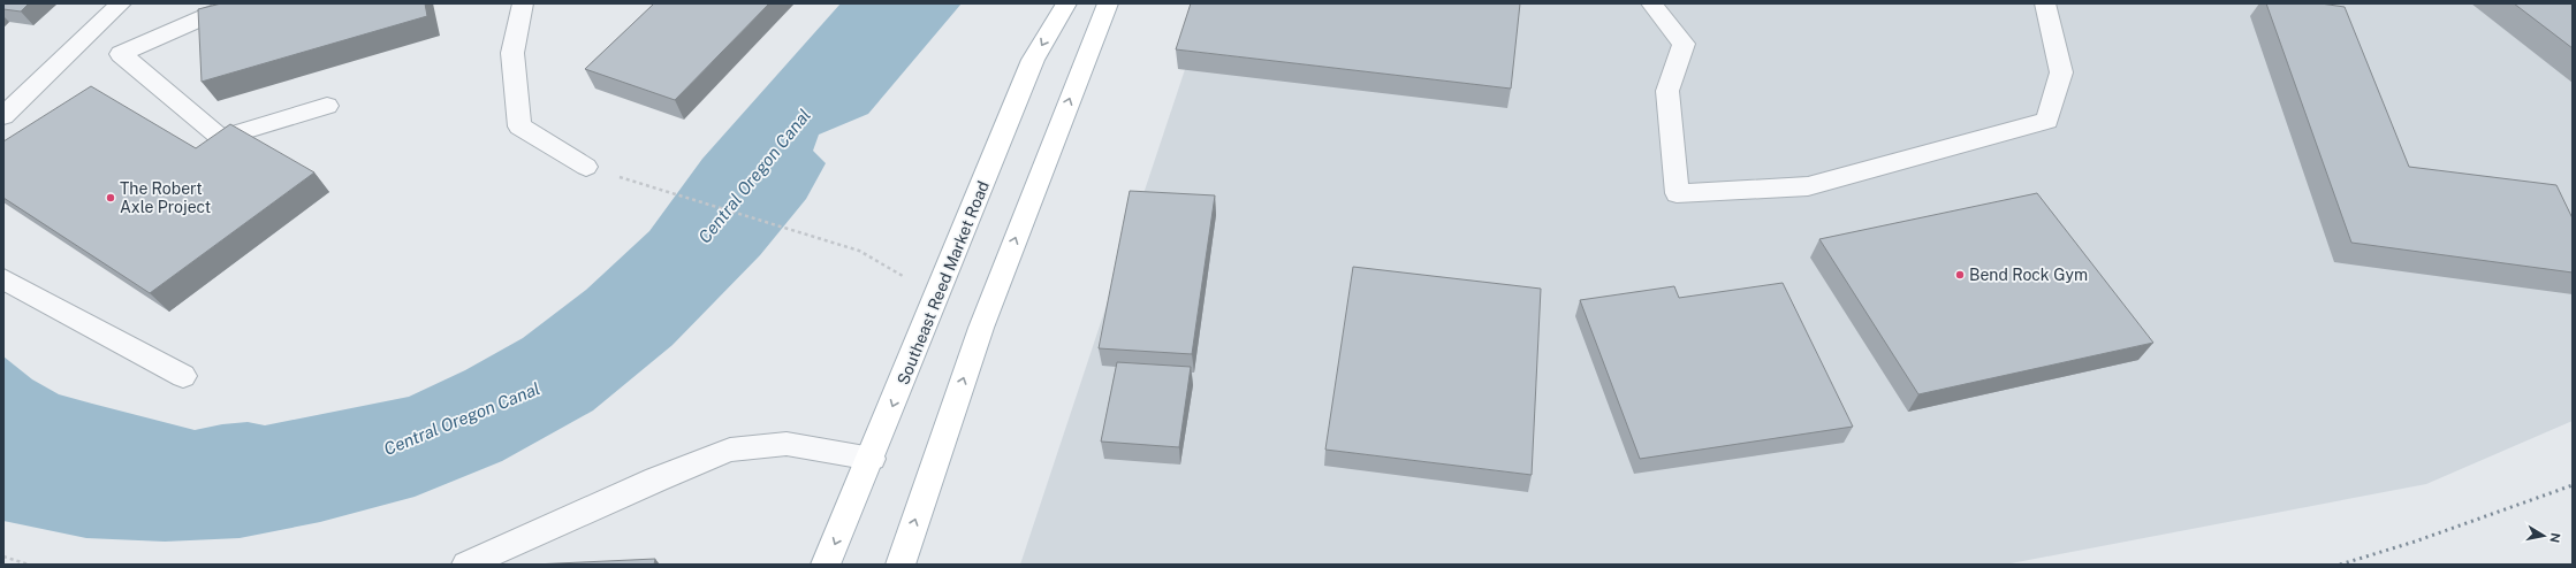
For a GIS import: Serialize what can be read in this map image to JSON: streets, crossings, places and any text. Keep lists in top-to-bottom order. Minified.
{"streets":{"main road":["Southeast Reed Market Road"]},"water":["Central Oregon Canal"],"places":["The Robert Axle Project","Bend Rock Gym"],"north":"right"}
